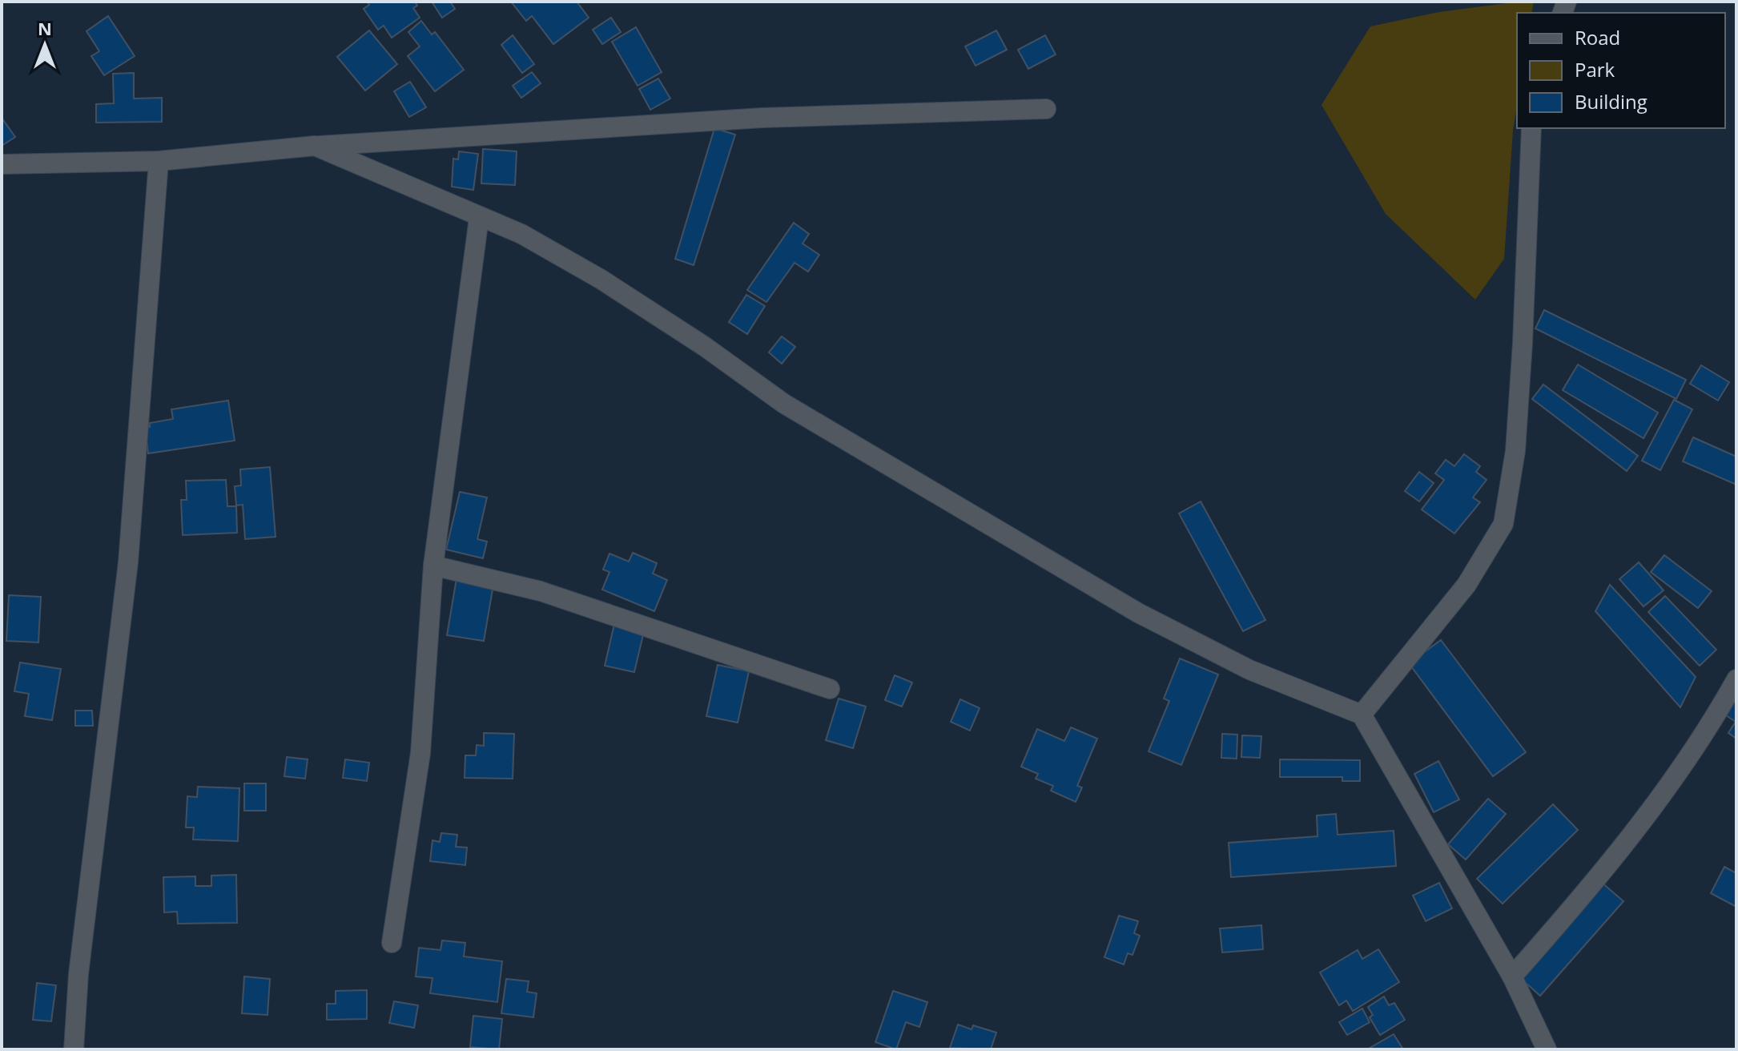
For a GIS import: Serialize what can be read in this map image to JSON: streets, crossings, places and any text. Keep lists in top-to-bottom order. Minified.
{"legend":["Road","Park","Building"],"north":"top"}
